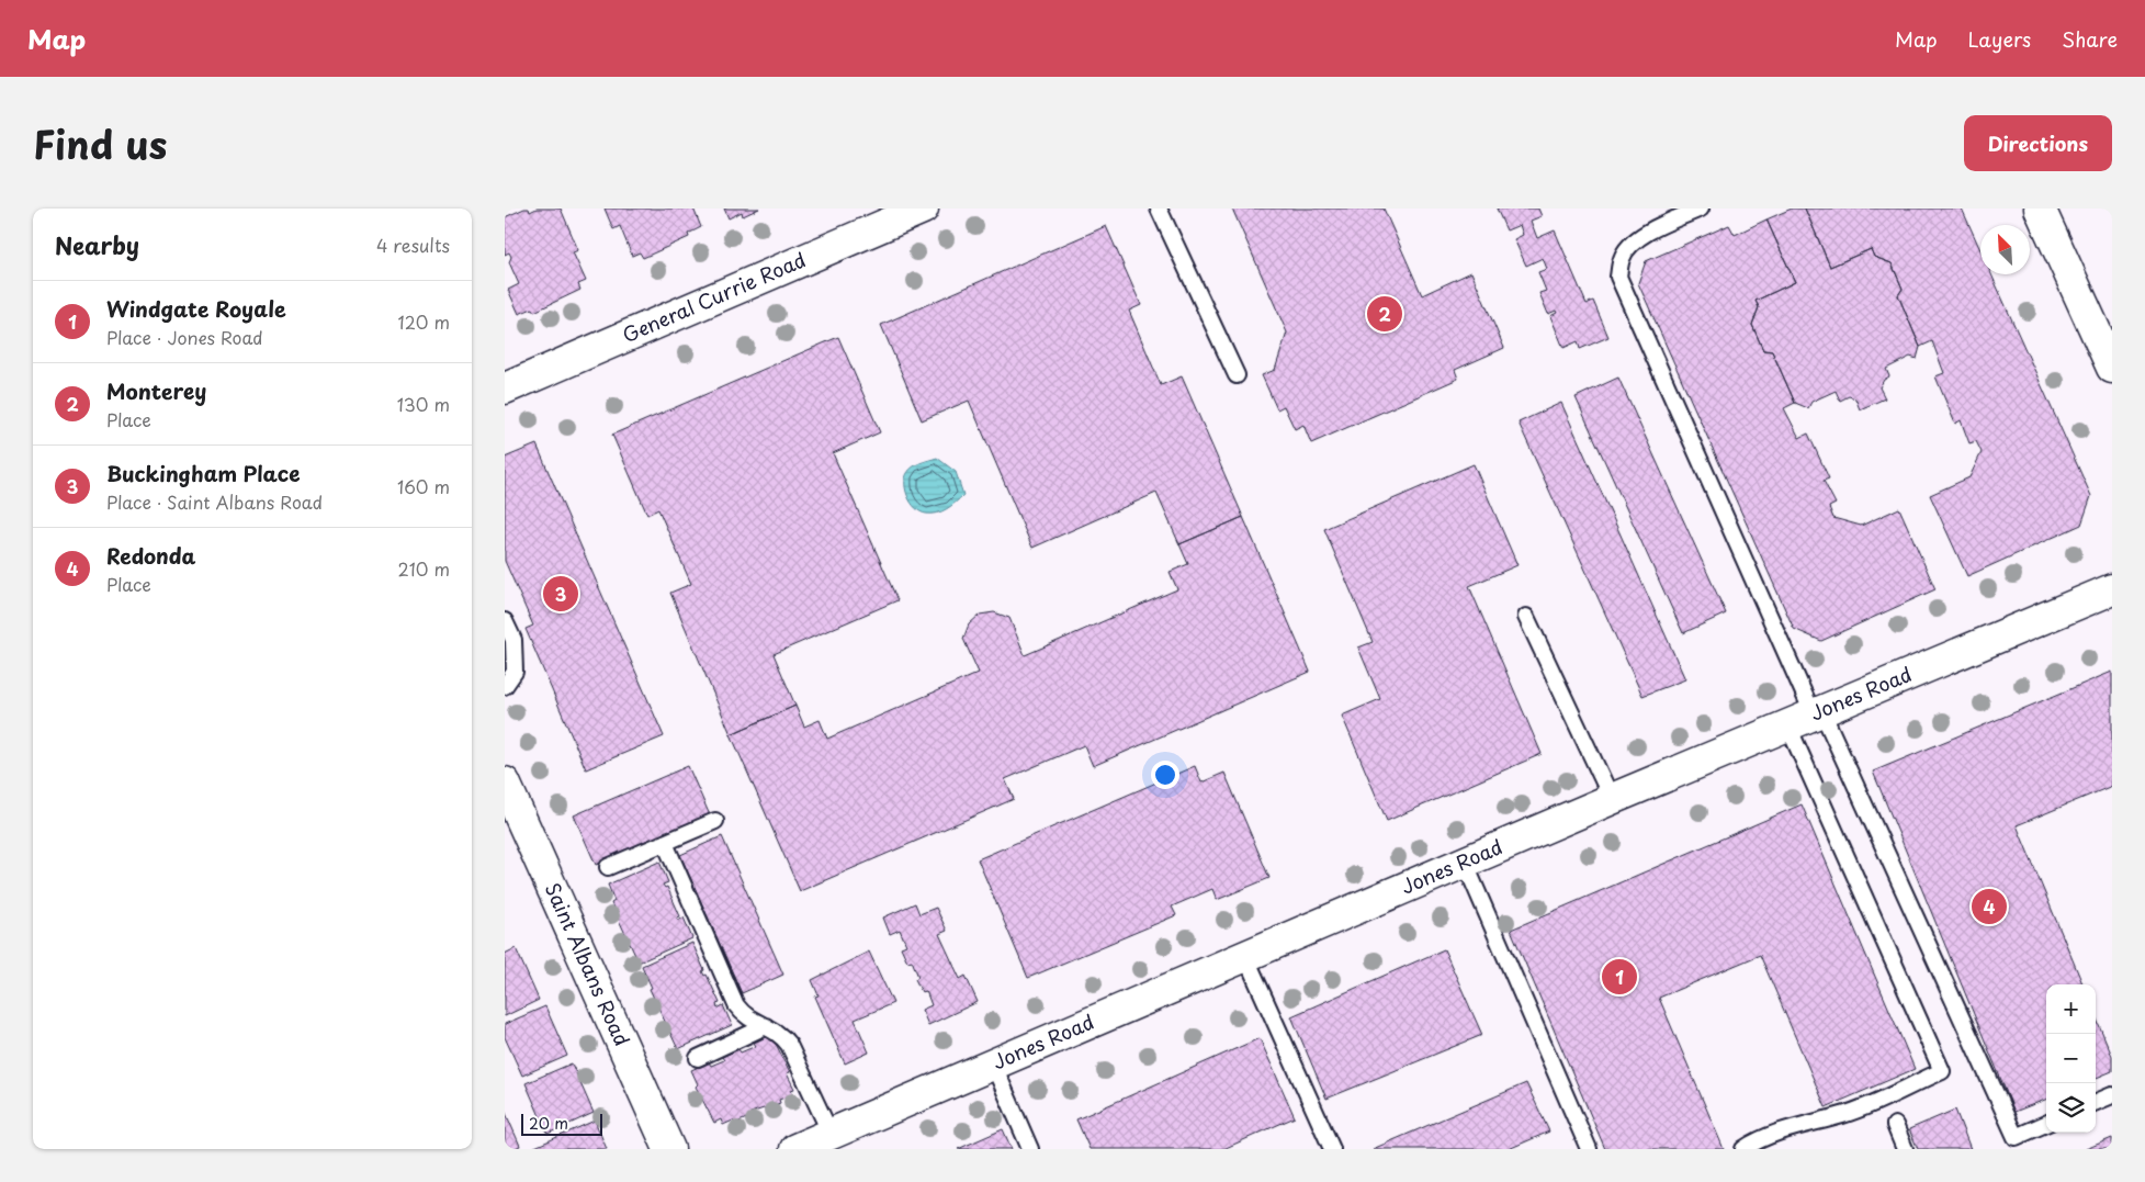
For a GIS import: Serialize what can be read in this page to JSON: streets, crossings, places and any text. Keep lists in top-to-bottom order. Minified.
{"streets":{"street":["General Currie Road","Jones Road","Saint Albans Road"]},"scale_bar":"20 m","north":"top left","page":{"header":"Map","nav":["Map","Layers","Share"],"title":"Find us","buttons":"Directions","heading":["Nearby","4 results"],"list":[{"mark":"1","name":"Windgate Royale","note":"Place · Jones Road","value":"120 m"},{"mark":"2","name":"Monterey","note":"Place","value":"130 m"},{"mark":"3","name":"Buckingham Place","note":"Place · Saint Albans Road","value":"160 m"},{"mark":"4","name":"Redonda","note":"Place","value":"210 m"}],"pins":["2","3","4","1"],"map_buttons":["+","−"],"scale":"20 m"}}
